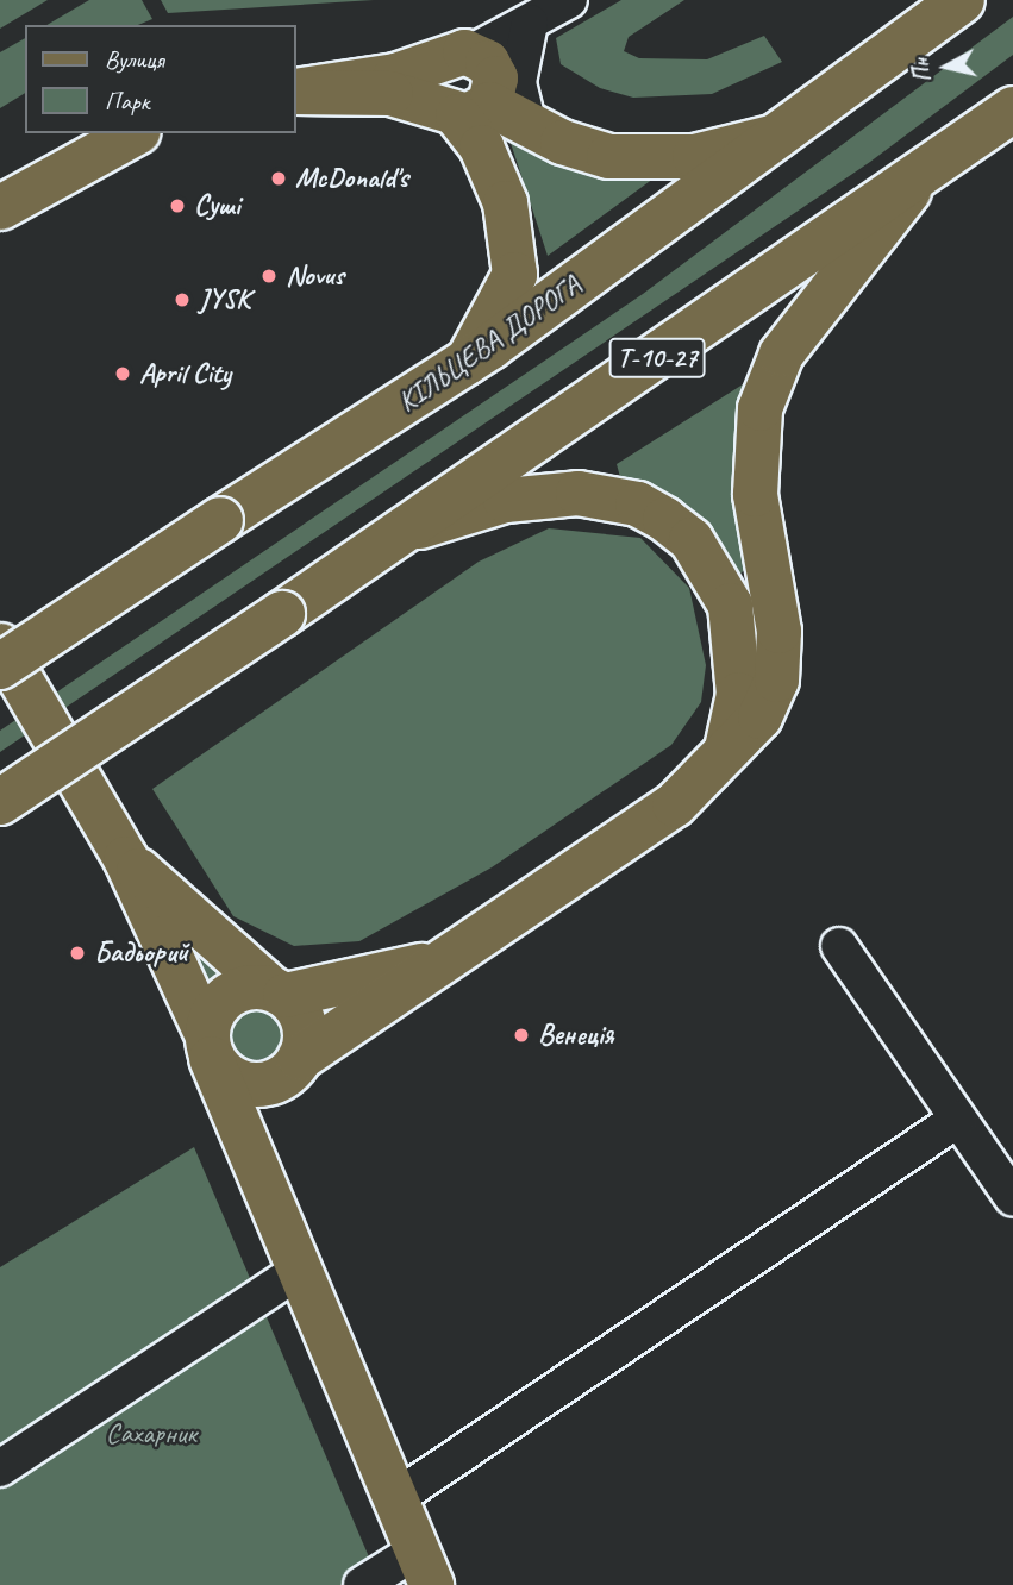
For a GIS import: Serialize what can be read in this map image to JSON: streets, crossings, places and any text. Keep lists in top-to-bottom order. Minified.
{"streets":{"highway":["КІЛЬЦЕВА ДОРОГА","Т-10-27"]},"parks":["Сахарник"],"places":["McDonald's","Суші","Novus","JYSK","April City","Бадьорий","Венеція"],"legend":["Вулиця","Парк"],"north":"left"}
